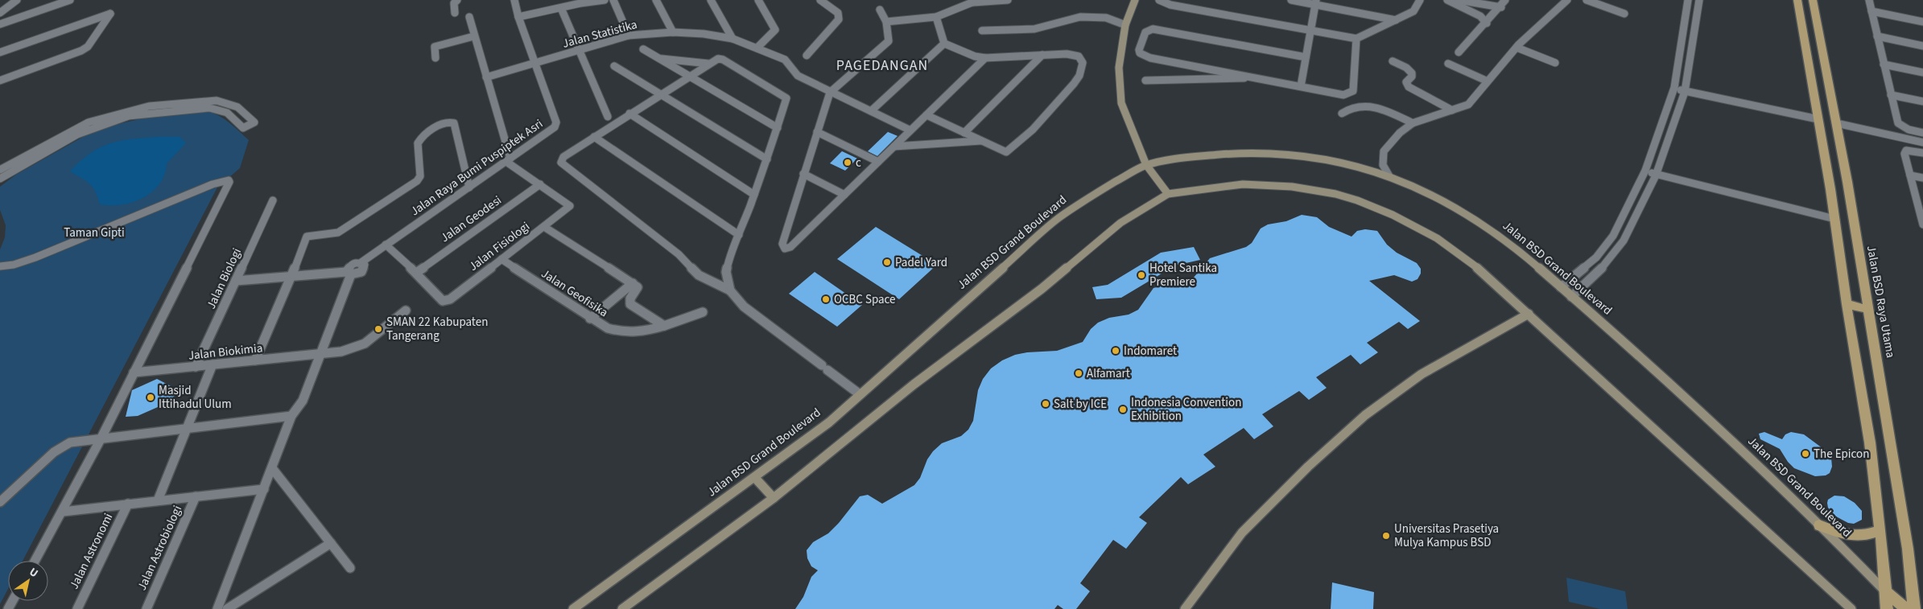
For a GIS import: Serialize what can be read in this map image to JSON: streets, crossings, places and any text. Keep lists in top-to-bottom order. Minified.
{"streets":{"main road":["Jalan BSD Grand Boulevard","Jalan BSD Raya Utama"],"street":["Jalan Statistika","Jalan Raya Bumi Puspiptek Asri","Jalan Geodesi","Jalan Fisiologi","Jalan Biologi","Jalan Geofisika","Jalan Biokimia","Jalan Astrobiologi","Jalan Astronomi"]},"crossings":[["Jalan Statistika","Jalan Raya Bumi Puspiptek Asri"],["Jalan Raya Bumi Puspiptek Asri","Jalan Fisiologi"],["Jalan Geodesi","Jalan Fisiologi"],["Jalan Fisiologi","Jalan Geofisika"],["Jalan Biologi","Jalan Biokimia"]],"districts":["PAGEDANGAN"],"parks":["Taman Gipti"],"places":["c","Padel Yard","Hotel Santika Premiere","OCBC Space","SMAN 22 Kabupaten Tangerang","Indomaret","Alfamart","Masjid Ittihadul Ulum","Salt by ICE","Indonesia Convention Exhibition","The Epicon","Universitas Prasetiya Mulya Kampus BSD"],"north":"top right"}
